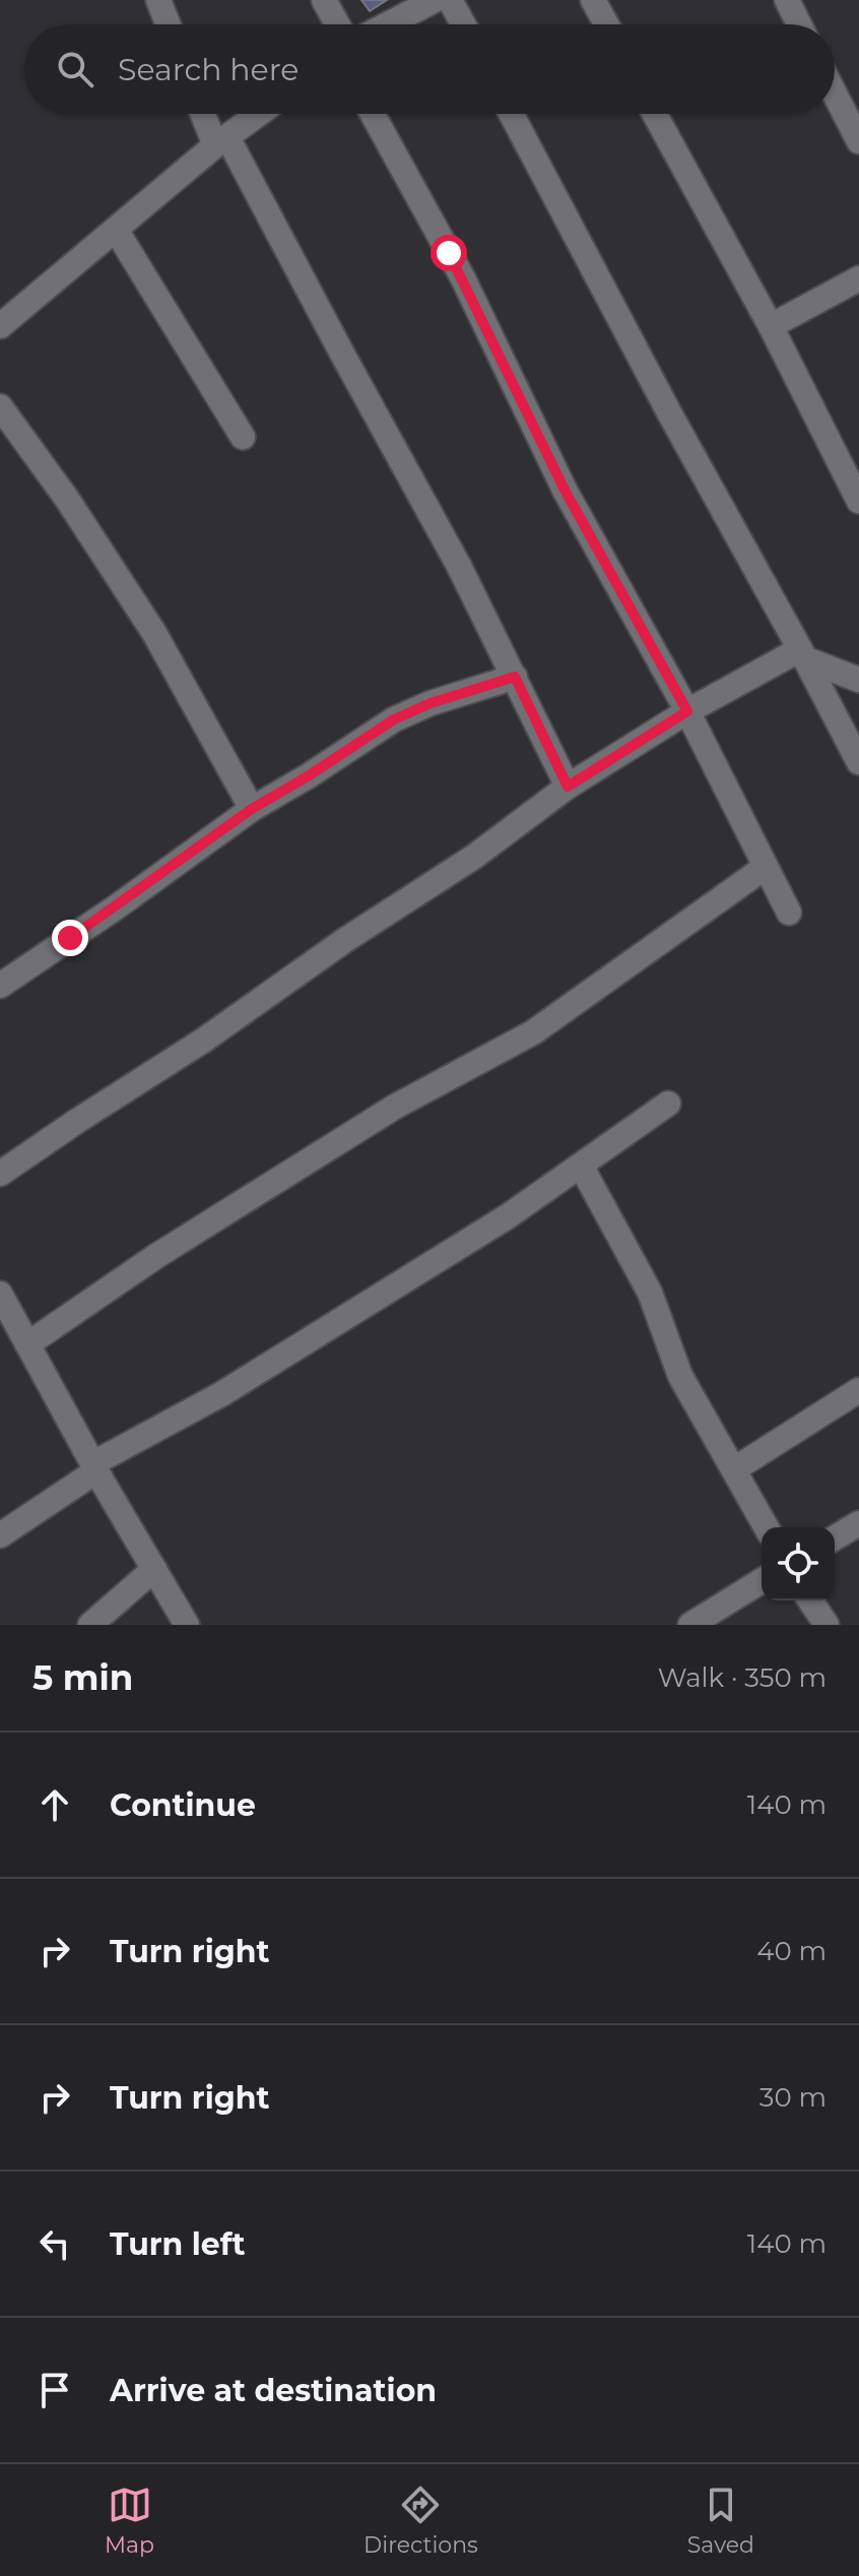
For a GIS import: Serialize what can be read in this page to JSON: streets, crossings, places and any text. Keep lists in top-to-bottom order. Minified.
{"page":{"search":"Search here","heading":["5 min","Walk · 350 m"],"list":[["Continue","140 m"],["Turn right","40 m"],["Turn right","30 m"],["Turn left","140 m"],"Arrive at destination"],"nav":["Map","Directions","Saved"]}}
